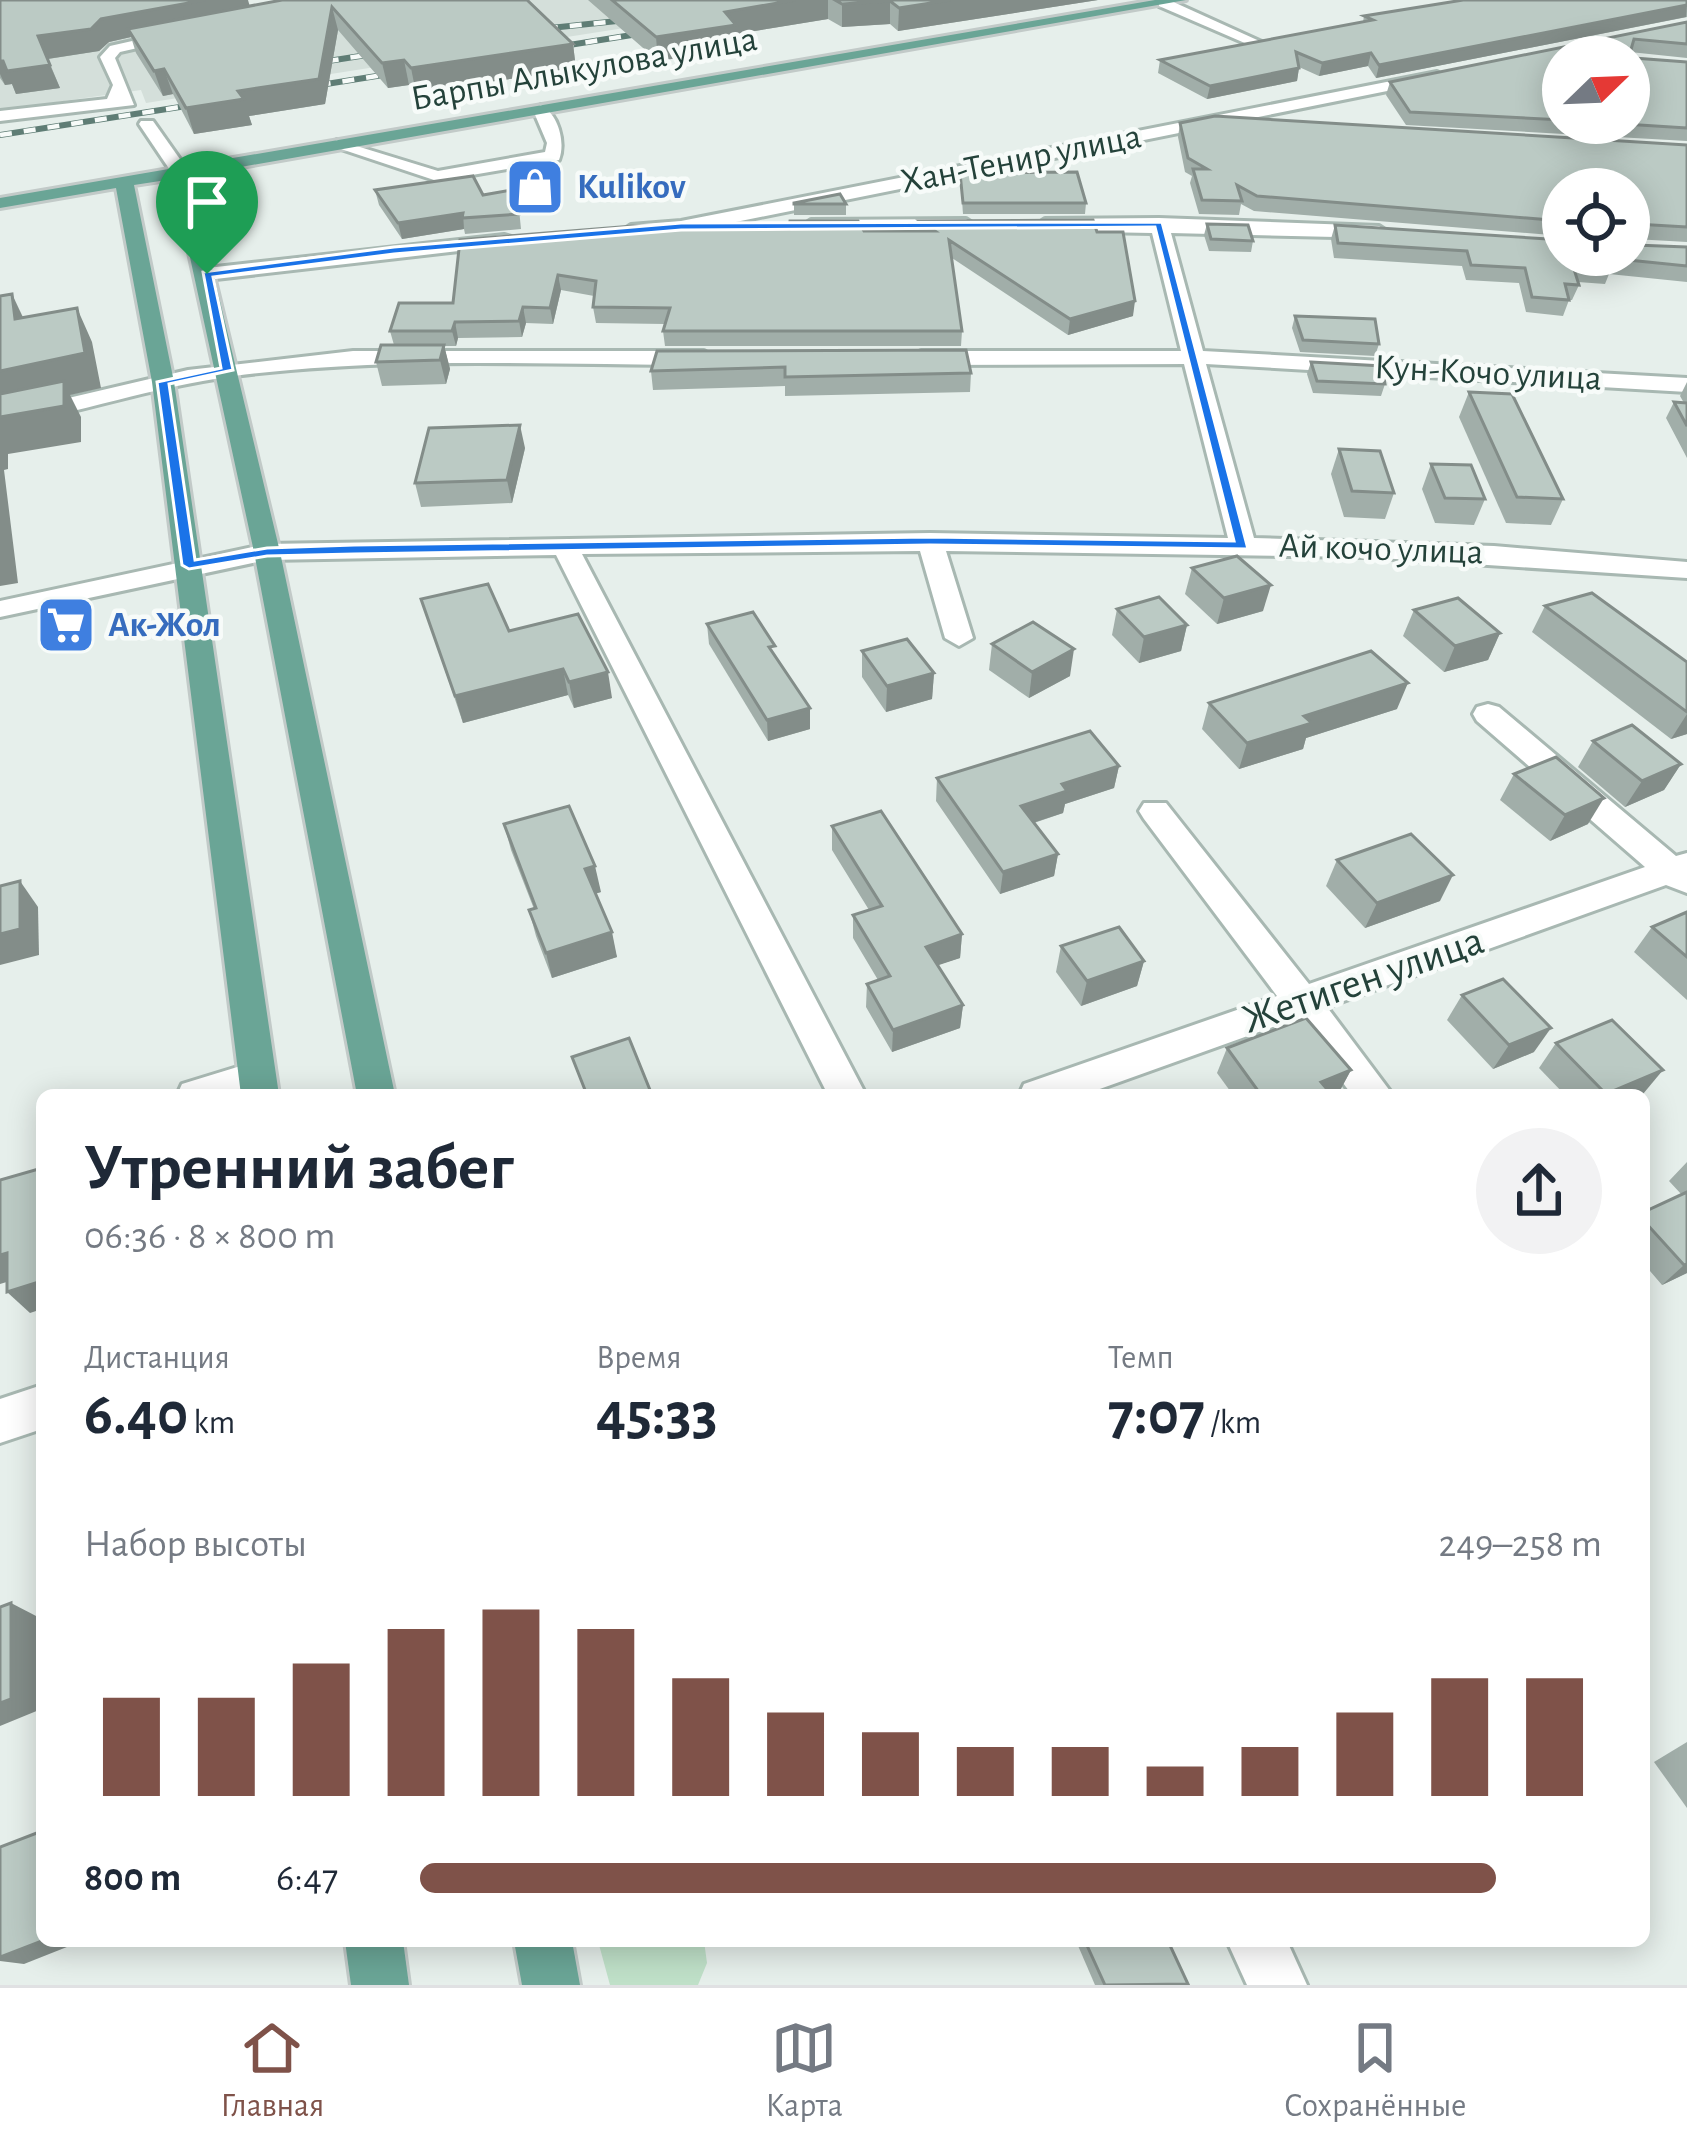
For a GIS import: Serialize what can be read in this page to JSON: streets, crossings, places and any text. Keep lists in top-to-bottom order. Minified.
{"streets":{"main road":["Барпы Алыкулова улица"],"street":["Хан-Тенир улица","Кун-Кочо улица","Ай кочо улица","Жетиген улица"]},"places":{"shop":["Kulikov"],"supermarket":["Ак-Жол"]},"north":"top right","page":{"heading":["Утренний забег","06:36 · 8 × 800 m"],"stats":[["Дистанция","6.40 km"],["Время","45:33"],["Темп","7:07 /km"]],"chart":["Набор высоты","249–258 m"],"list":[{"name":"800 m","note":"6:47"}],"tabs":["Главная","Карта","Сохранённые"]}}
